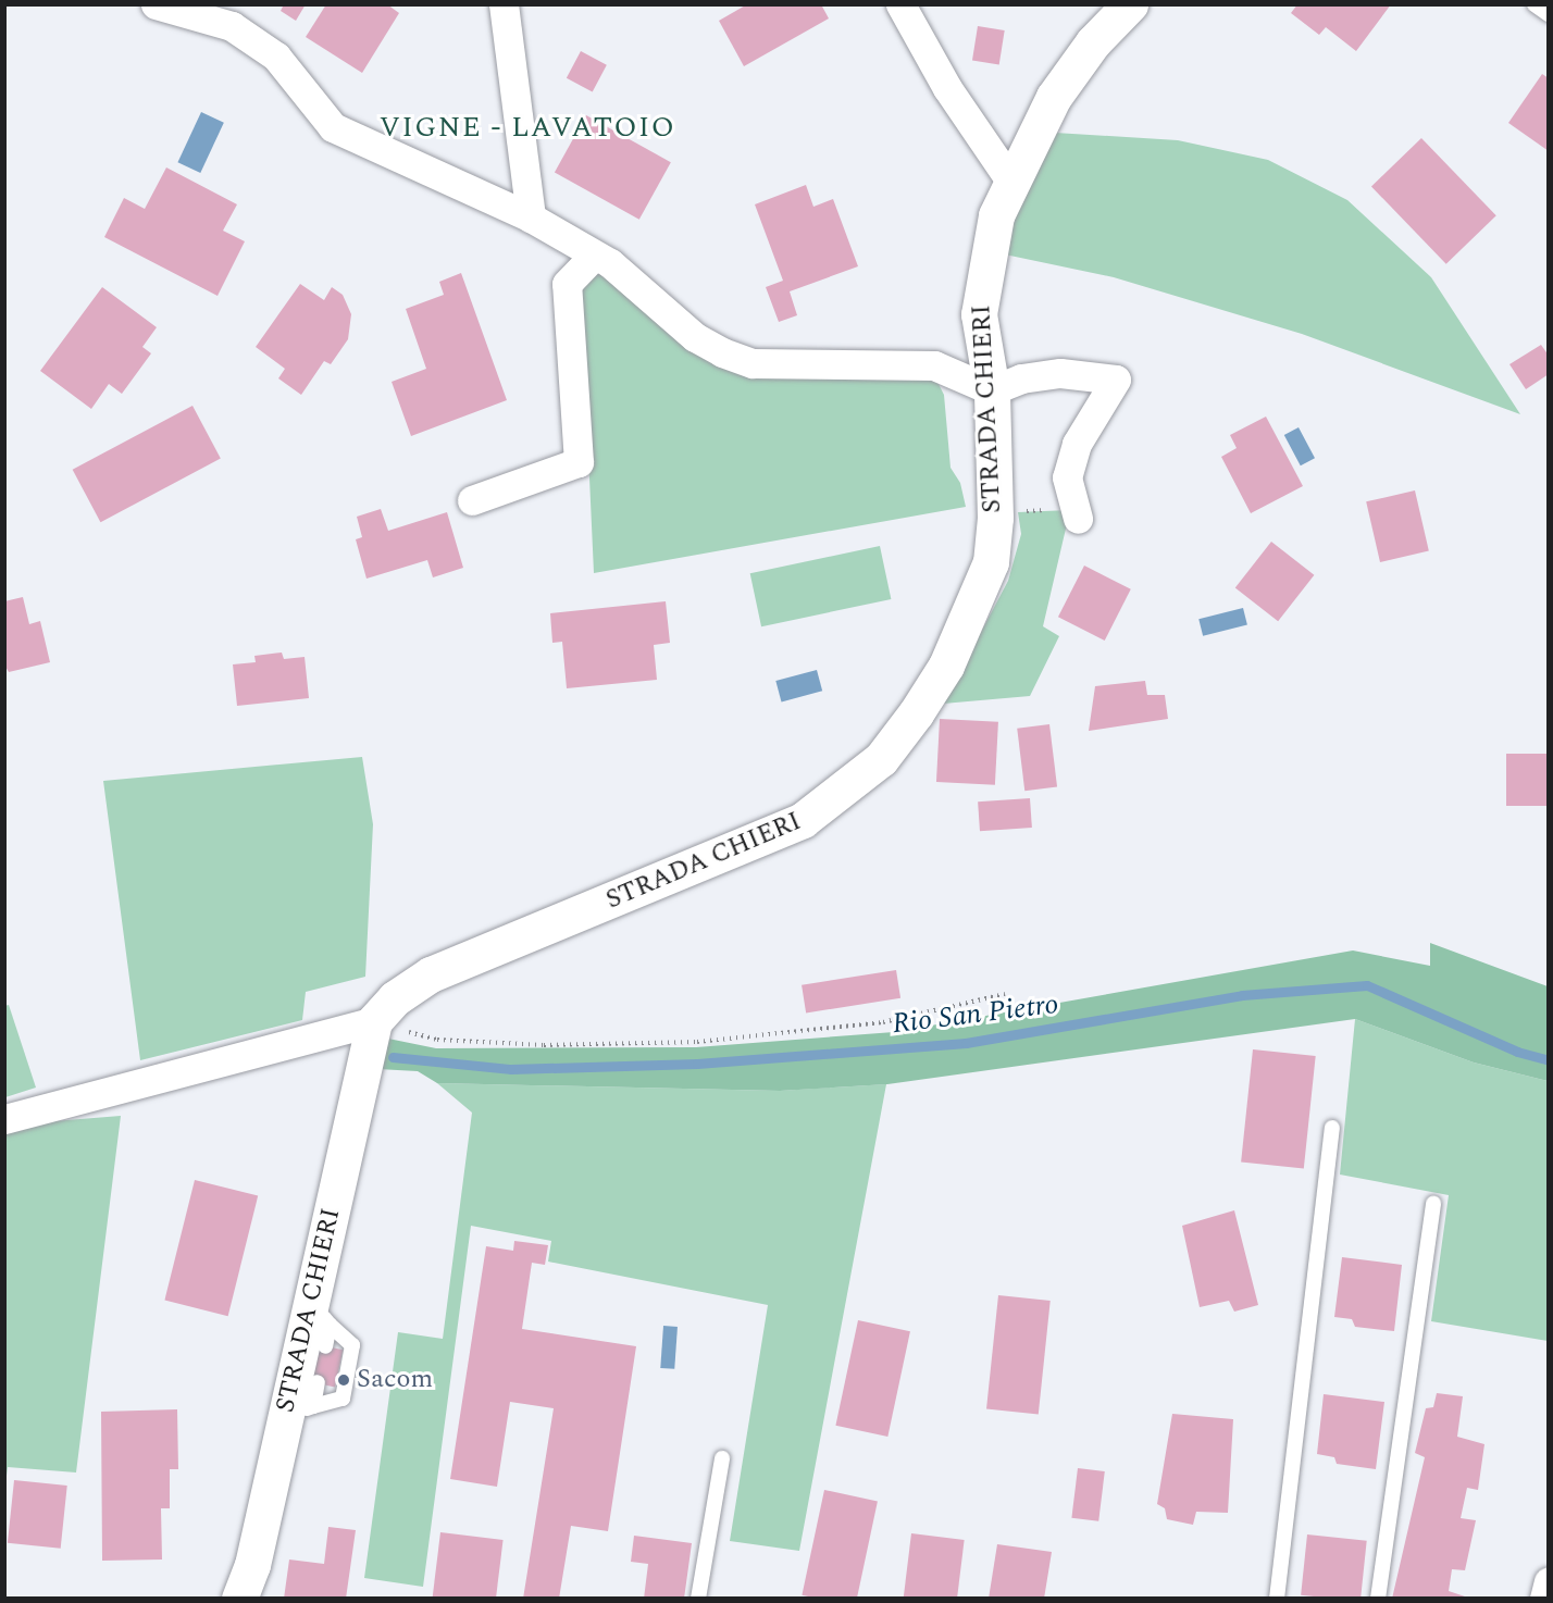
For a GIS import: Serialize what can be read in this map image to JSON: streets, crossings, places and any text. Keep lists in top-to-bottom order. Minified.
{"streets":{"main road":["STRADA CHIERI"]},"districts":["VIGNE - LAVATOIO"],"water":["Rio San Pietro"],"places":["Sacom"]}
